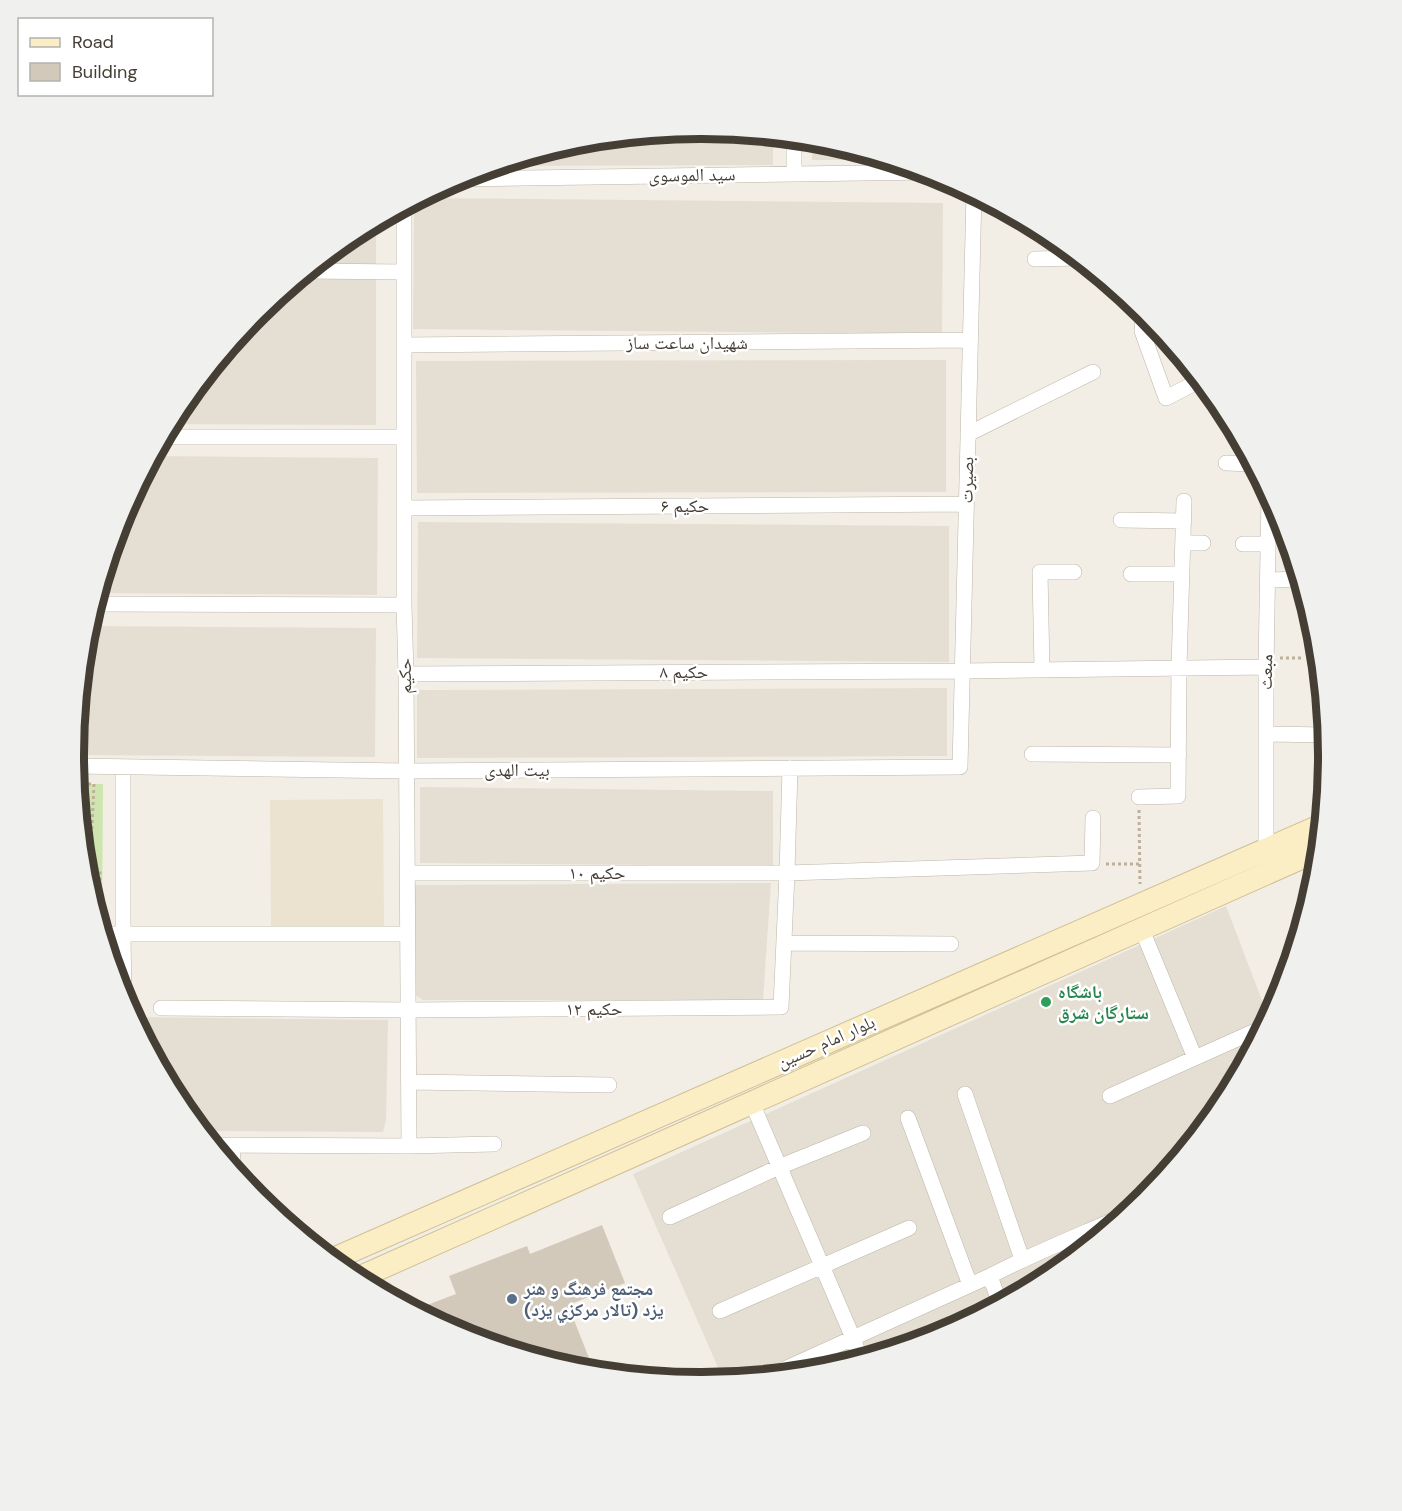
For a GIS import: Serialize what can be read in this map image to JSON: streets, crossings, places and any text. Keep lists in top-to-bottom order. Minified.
{"streets":{"main road":["بلوار امام حسین"],"street":["سید الموسوی","شهیدان ساعت ساز","بصیرت","حکیم ۶","حکیم ۸","مبعث","حکیم","بیت الهدی","حکیم ۱۰","حکیم ۱۲"]},"crossings":[["شهیدان ساعت ساز","بصیرت"],["شهیدان ساعت ساز","حکیم"],["بصیرت","حکیم ۶"],["بصیرت","حکیم ۸"],["بصیرت","بیت الهدی"],["حکیم ۶","حکیم"],["حکیم ۸","مبعث"],["حکیم ۸","حکیم"],["مبعث","بلوار امام حسین"],["حکیم","بیت الهدی"],["حکیم","حکیم ۱۰"],["حکیم","حکیم ۱۲"]],"places":["باشگاه ستارگان شرق","مجتمع فرهنگ و هنر یزد (تالار مركزي یزد)"],"legend":["Road","Building"]}
